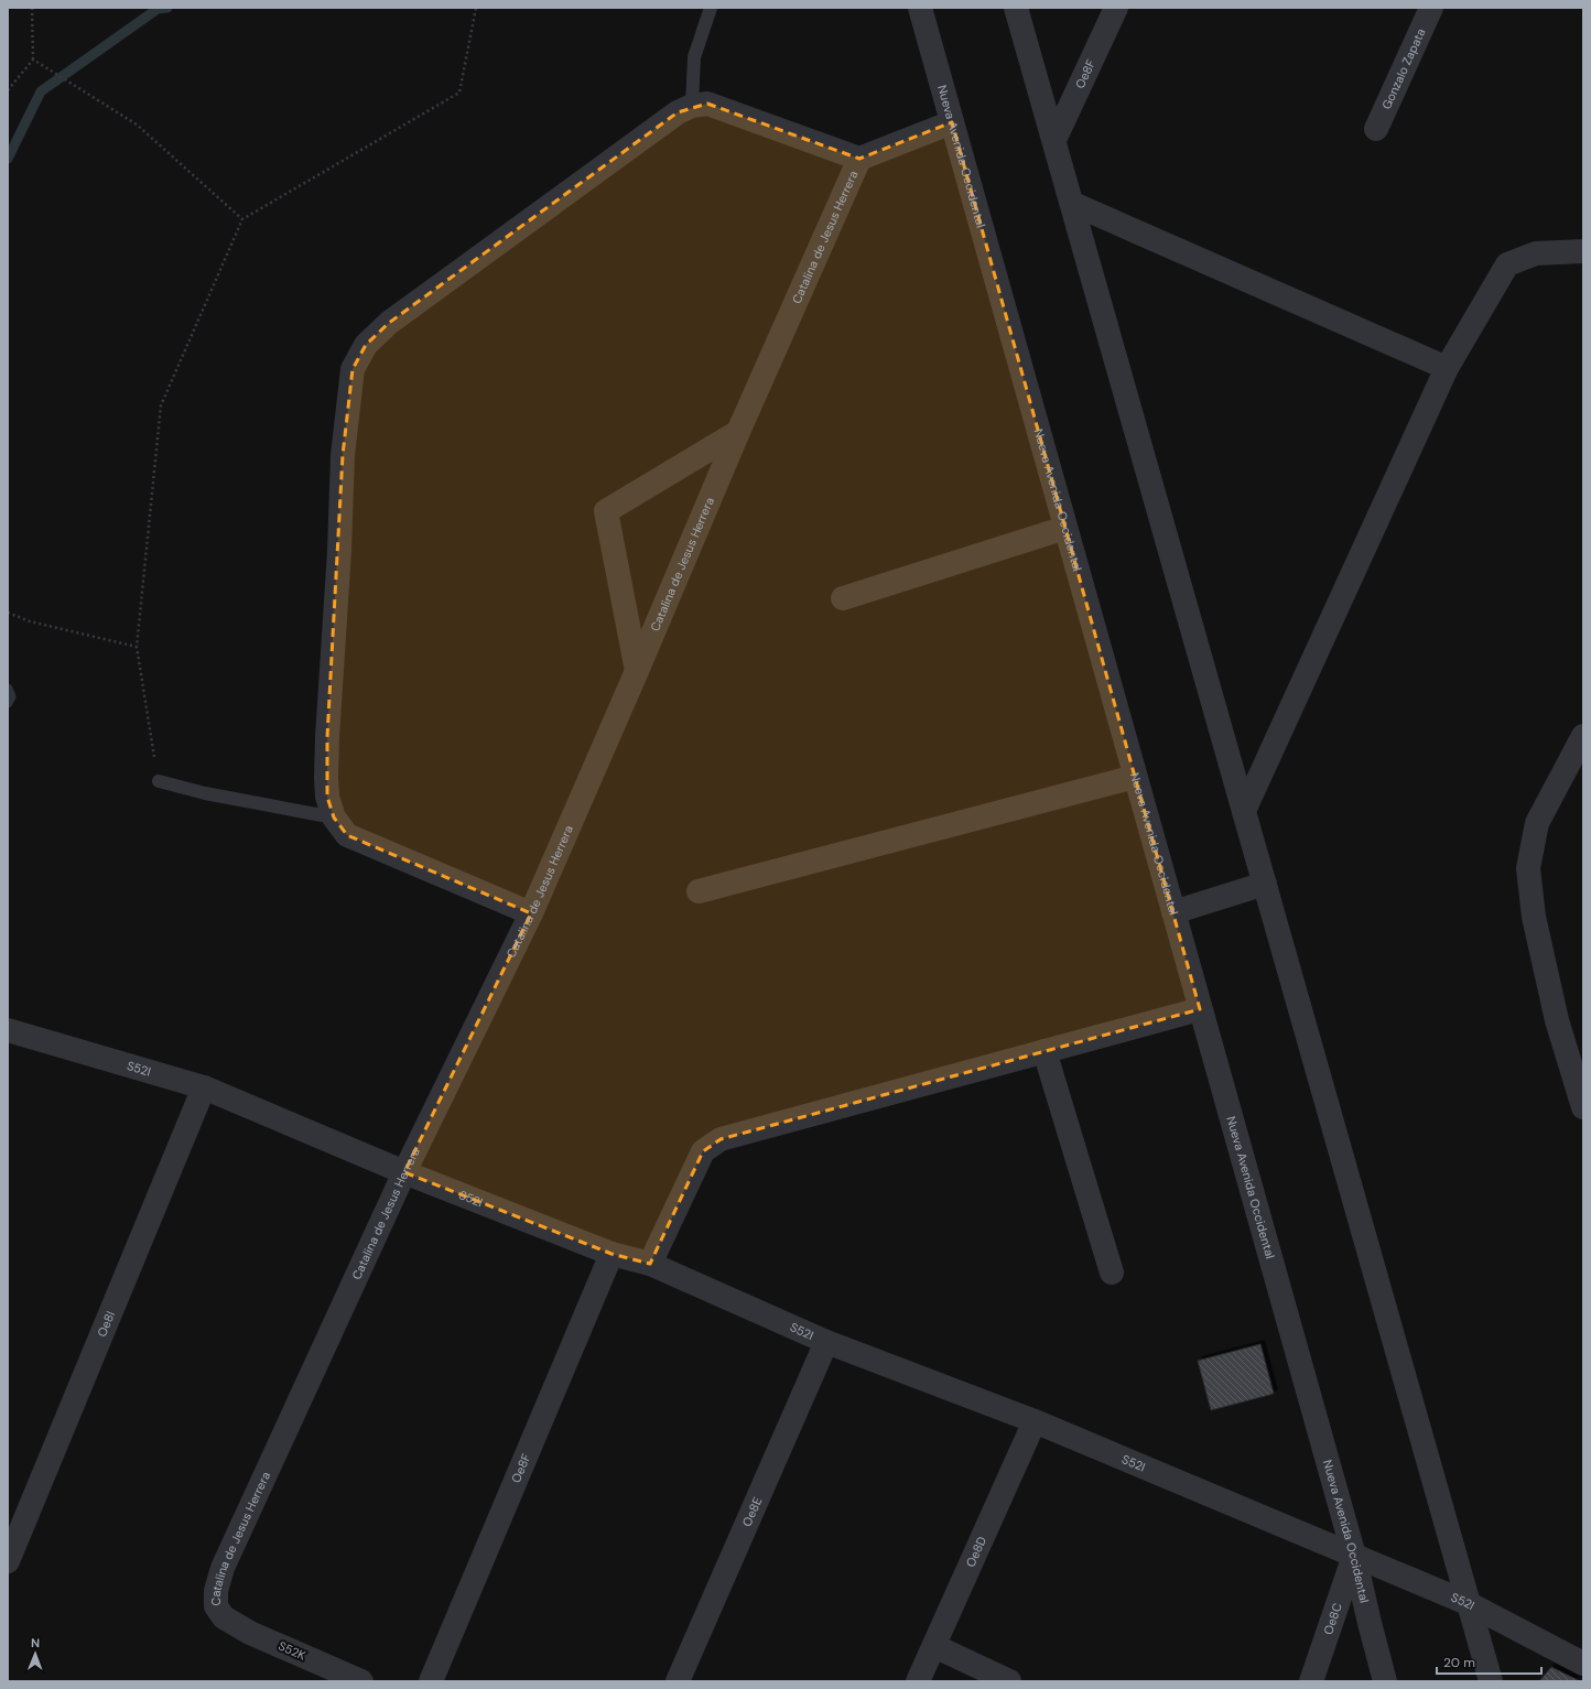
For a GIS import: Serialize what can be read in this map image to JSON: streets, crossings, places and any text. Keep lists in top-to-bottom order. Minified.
{"streets":{"street":["Gonzalo Zapata","Oe8F","Nueva Avenida Occidental","Catalina de Jesus Herrera","S52I","Oe8I","Oe8E","Oe8D","Oe8C","S52K"]},"crossings":[["Oe8F","S52I"],["Nueva Avenida Occidental","S52I"],["Nueva Avenida Occidental","Oe8C"],["Catalina de Jesus Herrera","S52I"],["Catalina de Jesus Herrera","S52K"],["S52I","Oe8I"],["S52I","Oe8E"],["S52I","Oe8D"],["S52I","Oe8C"]],"scale_bar":"20 m","north":"top"}
